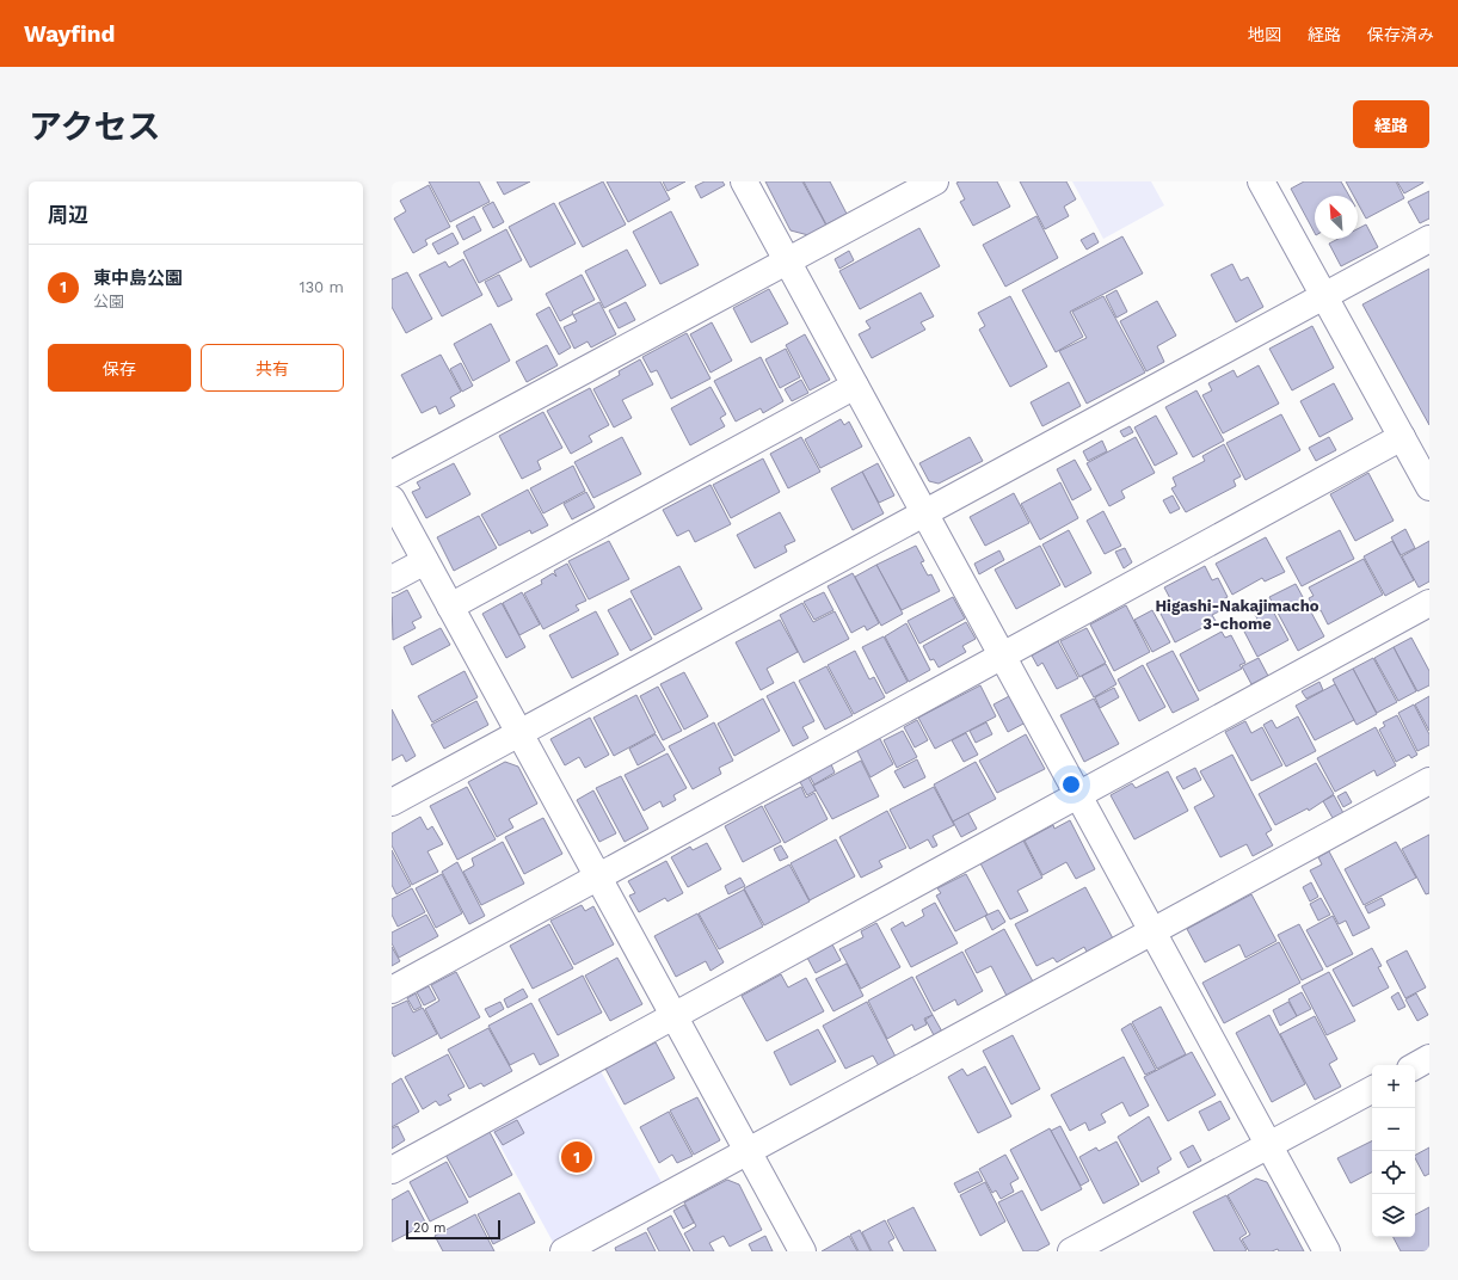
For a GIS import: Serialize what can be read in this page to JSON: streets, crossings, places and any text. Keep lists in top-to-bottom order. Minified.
{"districts":["Higashi-Nakajimacho 3-chome"],"scale_bar":"20 m","north":"top left","page":{"header":"Wayfind","nav":["地図","経路","保存済み"],"title":"アクセス","buttons":["経路",["保存","共有"]],"heading":"周辺","list":[{"mark":"1","name":"東中島公園","note":"公園","value":"130 m"}],"map_buttons":["+","−"],"pins":"1","scale":"20 m"}}
